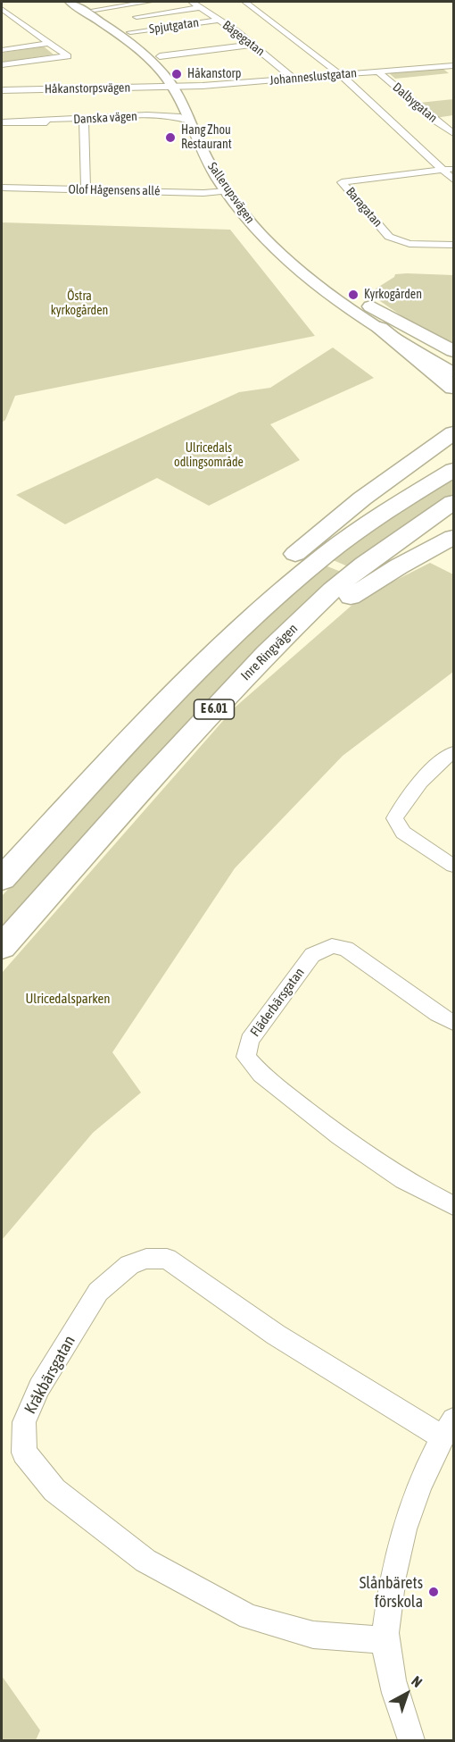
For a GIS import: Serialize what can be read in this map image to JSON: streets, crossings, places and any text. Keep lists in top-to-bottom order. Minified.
{"streets":{"highway":["Inre Ringvägen","E 6.01"],"main road":["Sallerupsvägen"],"street":["Spjutgatan","Bågegatan","Johanneslustgatan","Håkanstorpsvägen","Dalbygatan","Danska vägen","Olof Hågensens allé","Baragatan","Fläderbärsgatan","Kråkbärsgatan"]},"crossings":[["Spjutgatan","Bågegatan"],["Bågegatan","Johanneslustgatan"],["Johanneslustgatan","Håkanstorpsvägen"],["Johanneslustgatan","Dalbygatan"],["Johanneslustgatan","Sallerupsvägen"],["Håkanstorpsvägen","Sallerupsvägen"],["Danska vägen","Sallerupsvägen"],["Olof Hågensens allé","Sallerupsvägen"]],"parks":["Östra kyrkogården","Ulricedals odlingsområde","Ulricedalsparken"],"places":["Håkanstorp","Hang Zhou Restaurant","Kyrkogården","Slånbärets förskola"],"north":"top right"}
